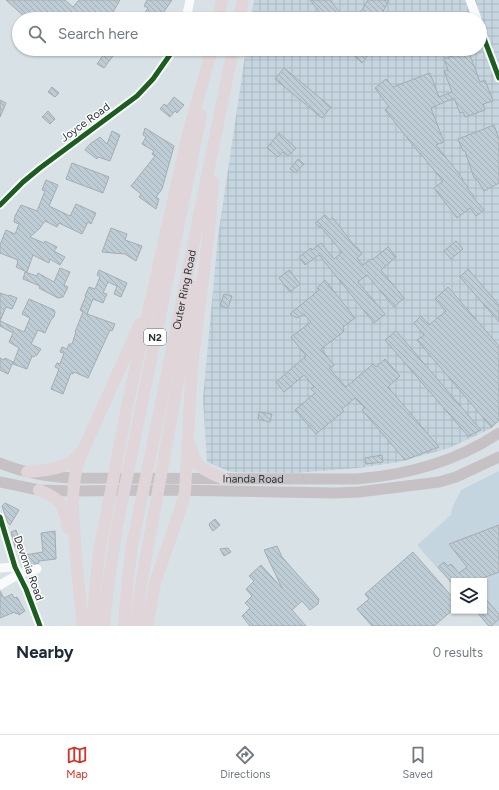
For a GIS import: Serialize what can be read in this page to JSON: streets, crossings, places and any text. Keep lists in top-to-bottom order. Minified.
{"streets":{"highway":["Outer Ring Road","N2"],"main road":["Inanda Road"],"street":["Joyce Road","Devonia Road"]},"page":{"search":"Search here","heading":["Nearby","0 results"],"nav":["Map","Directions","Saved"]}}
